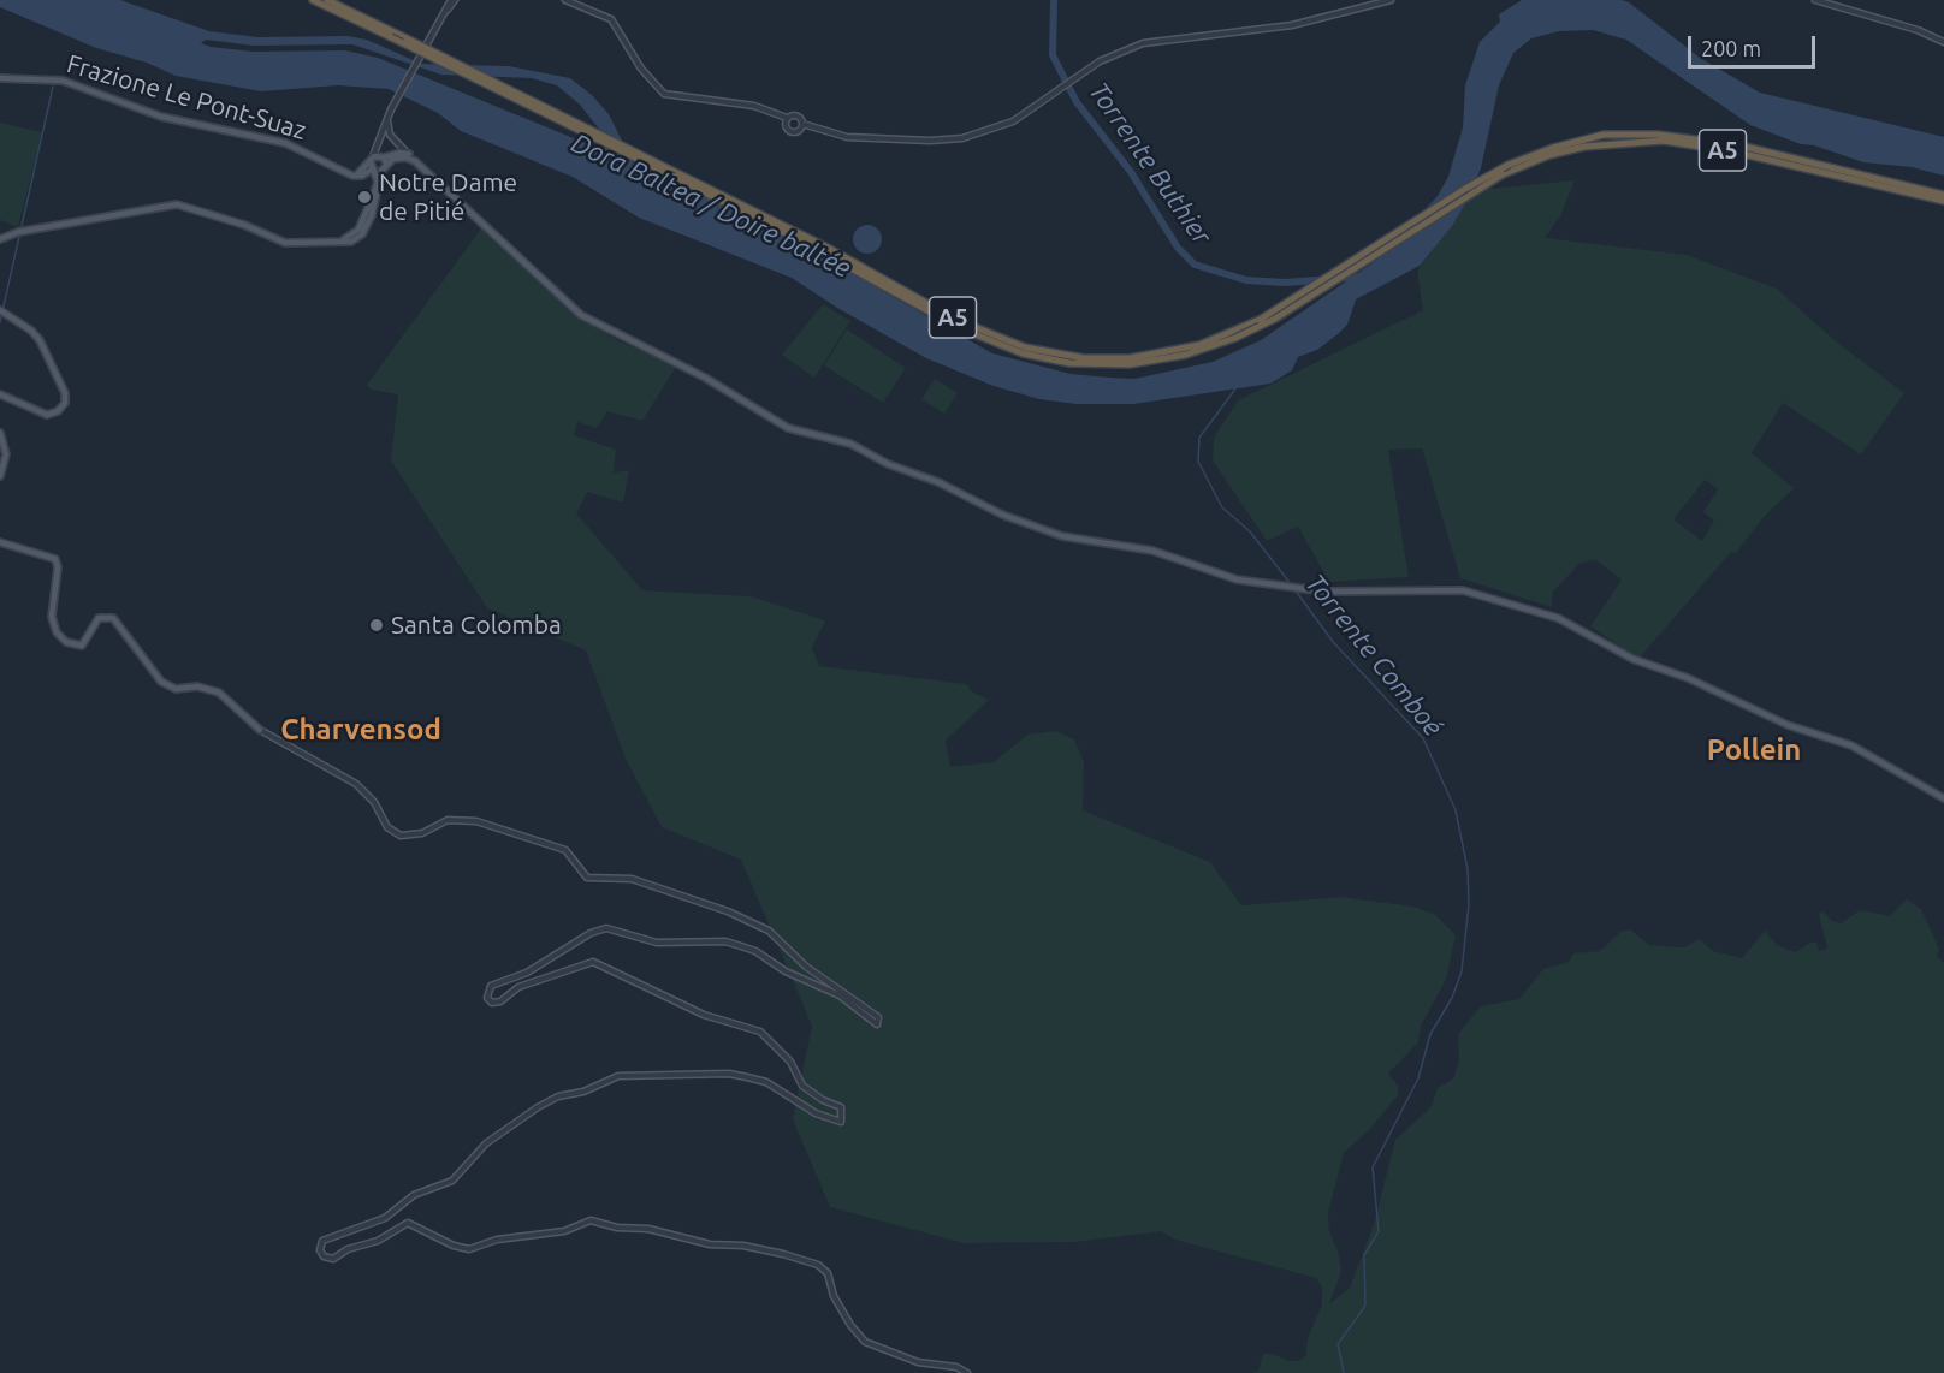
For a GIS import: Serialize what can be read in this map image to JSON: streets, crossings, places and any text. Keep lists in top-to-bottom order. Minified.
{"streets":{"highway":["A5"],"main road":["Frazione Le Pont-Suaz"]},"districts":["Charvensod","Pollein"],"water":["Torrente Buthier","Dora Baltea / Doire baltée","Torrente Comboé"],"places":["Notre Dame de Pitié","Santa Colomba"],"scale_bar":"200 m"}
